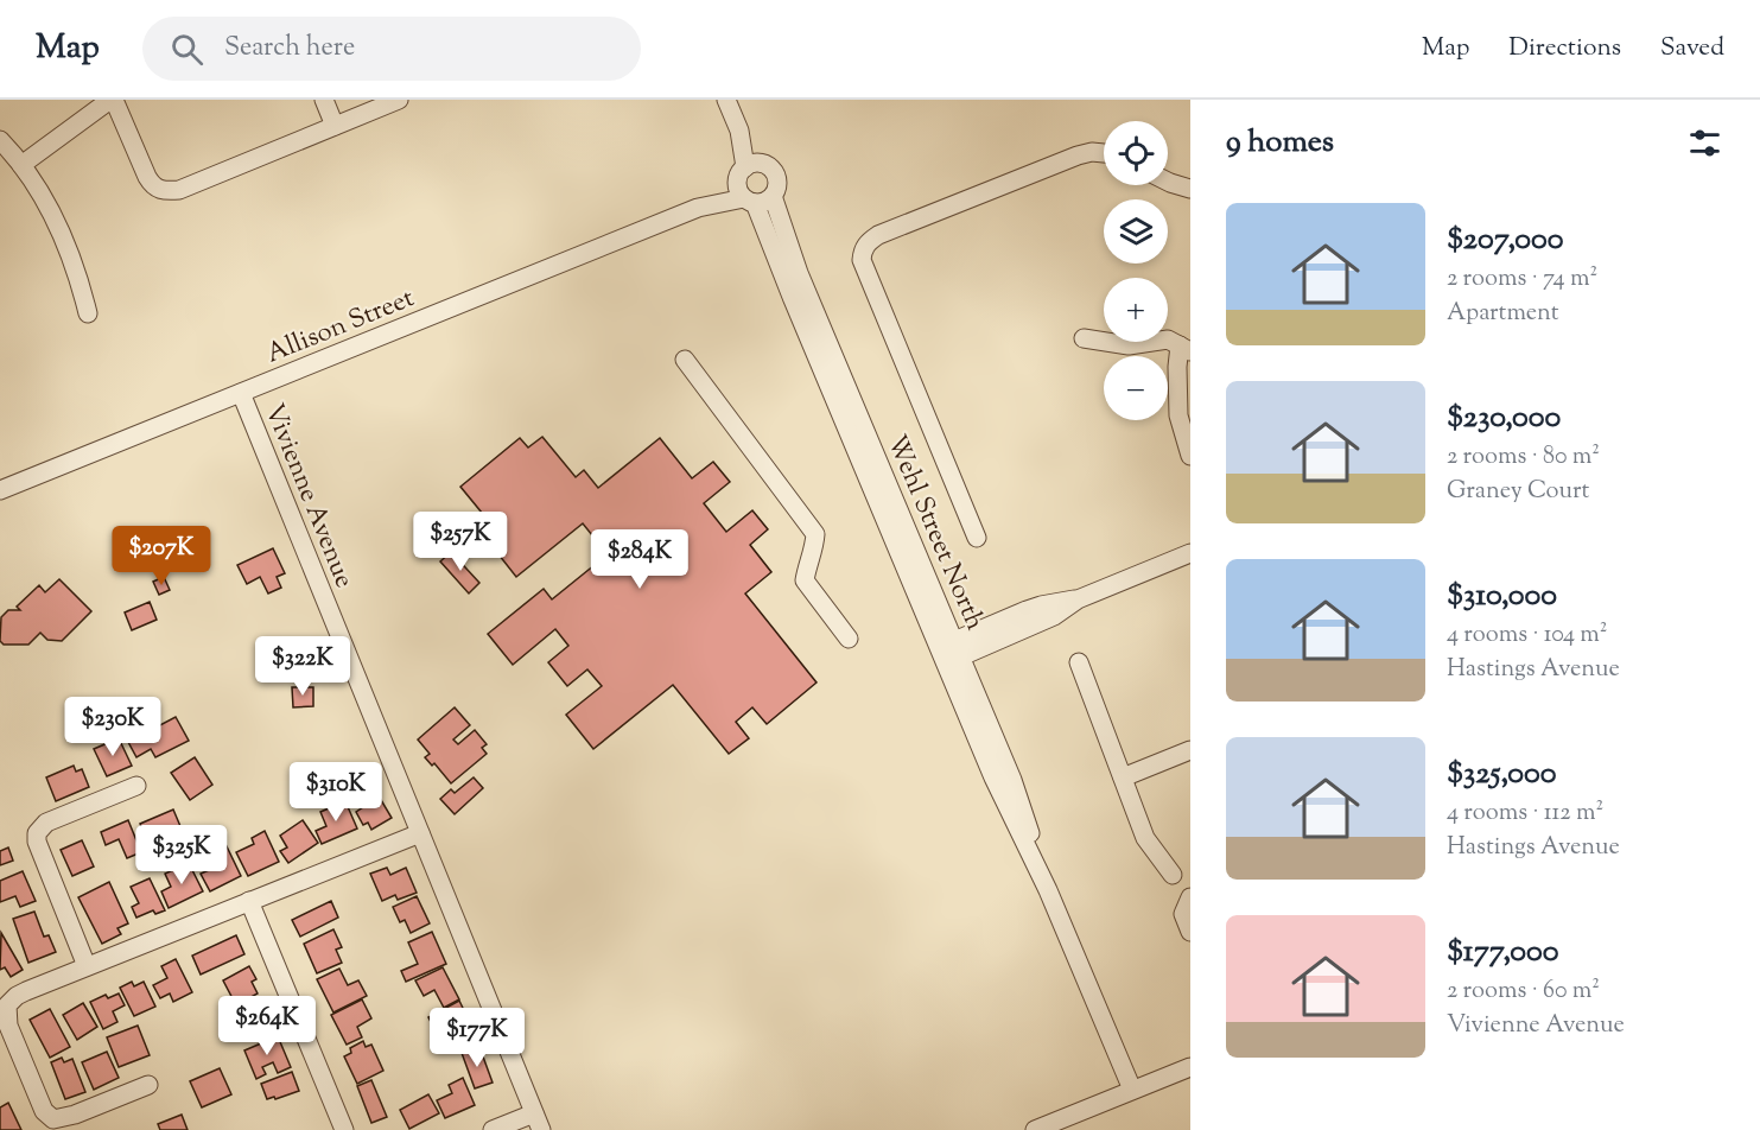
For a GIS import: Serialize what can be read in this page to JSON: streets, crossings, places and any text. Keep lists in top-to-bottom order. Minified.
{"streets":{"street":["Allison Street","Vivienne Avenue","Wehl Street North"]},"crossings":[["Allison Street","Vivienne Avenue"],["Allison Street","Wehl Street North"]],"page":{"header":"Map","search":"Search here","nav":["Map","Directions","Saved"],"heading":"9 homes","map_buttons":["+","−"],"list":[{"name":"$207,000","note":"2 rooms · 74 m² · Apartment"},{"name":"$230,000","note":"2 rooms · 80 m² · Graney Court"},{"name":"$310,000","note":"4 rooms · 104 m² · Hastings Avenue"},{"name":"$325,000","note":"4 rooms · 112 m² · Hastings Avenue"},{"name":"$177,000","note":"2 rooms · 60 m² · Vivienne Avenue"}],"price":["$257K","$207K","$284K","$322K","$230K","$310K","$325K","$264K","$177K"]}}
